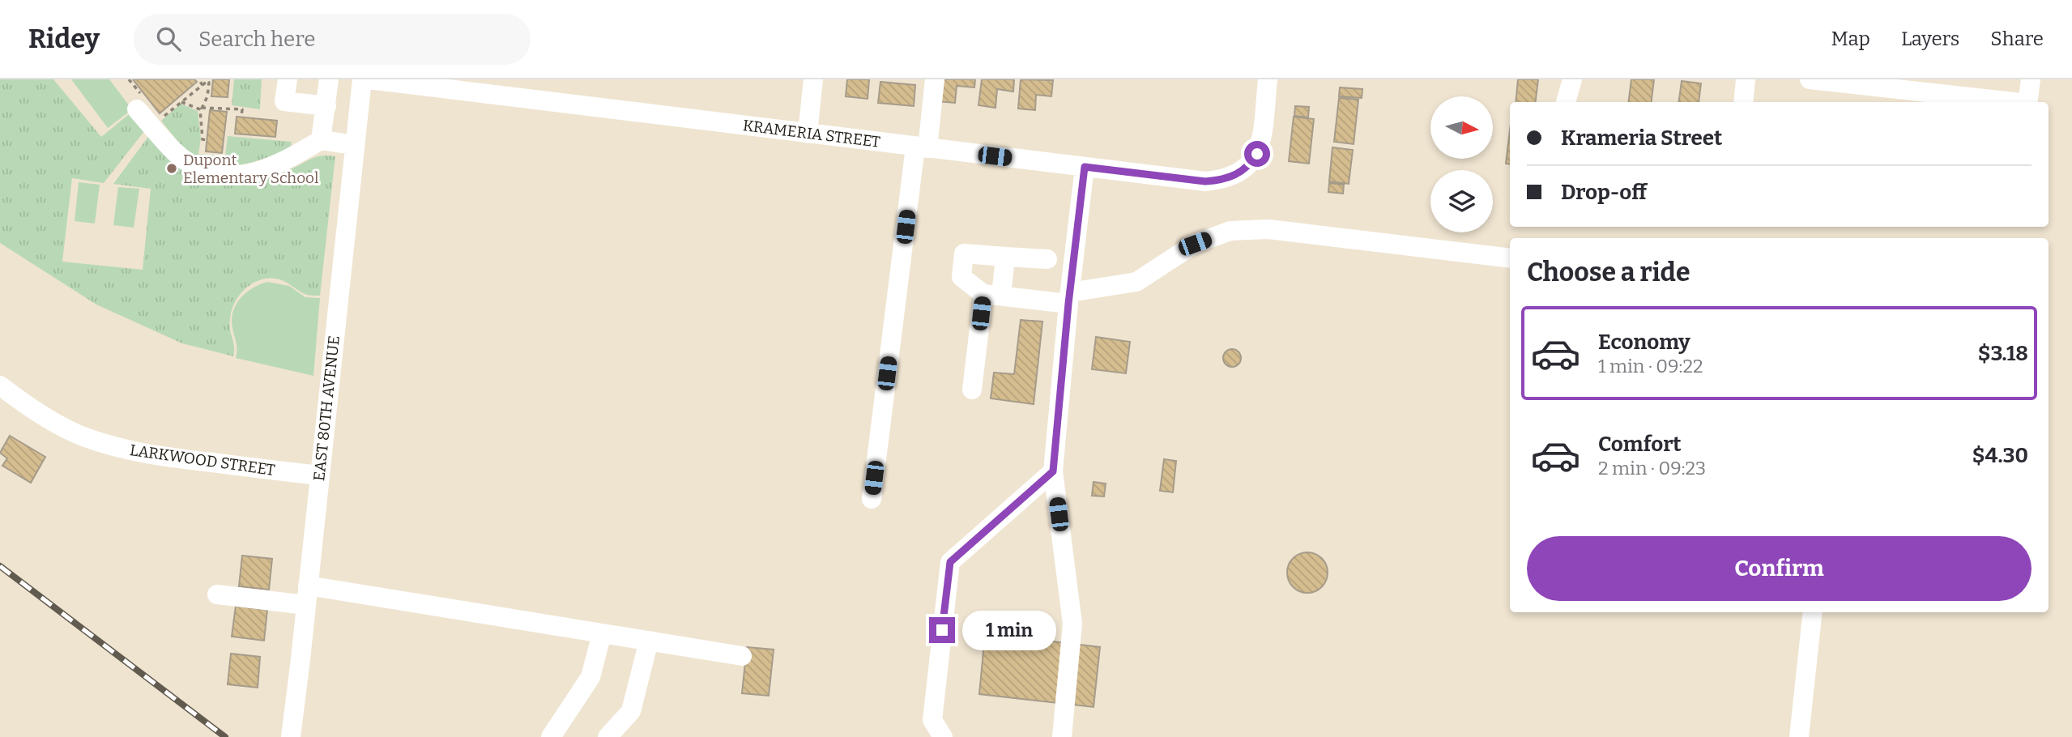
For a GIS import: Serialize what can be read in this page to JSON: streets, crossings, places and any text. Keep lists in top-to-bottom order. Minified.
{"streets":{"street":["KRAMERIA STREET","EAST 80TH AVENUE","LARKWOOD STREET"]},"crossings":[["EAST 80TH AVENUE","LARKWOOD STREET"]],"places":["Dupont Elementary School"],"north":"right","page":{"header":"Ridey","search":"Search here","nav":["Map","Layers","Share"],"banner":["Krameria Street","Drop-off"],"heading":"Choose a ride","list":[{"name":"Economy","note":"1 min · 09:22","value":"$3.18"},{"name":"Comfort","note":"2 min · 09:23","value":"$4.30"}],"buttons":"Confirm","bubble":"1 min"}}
